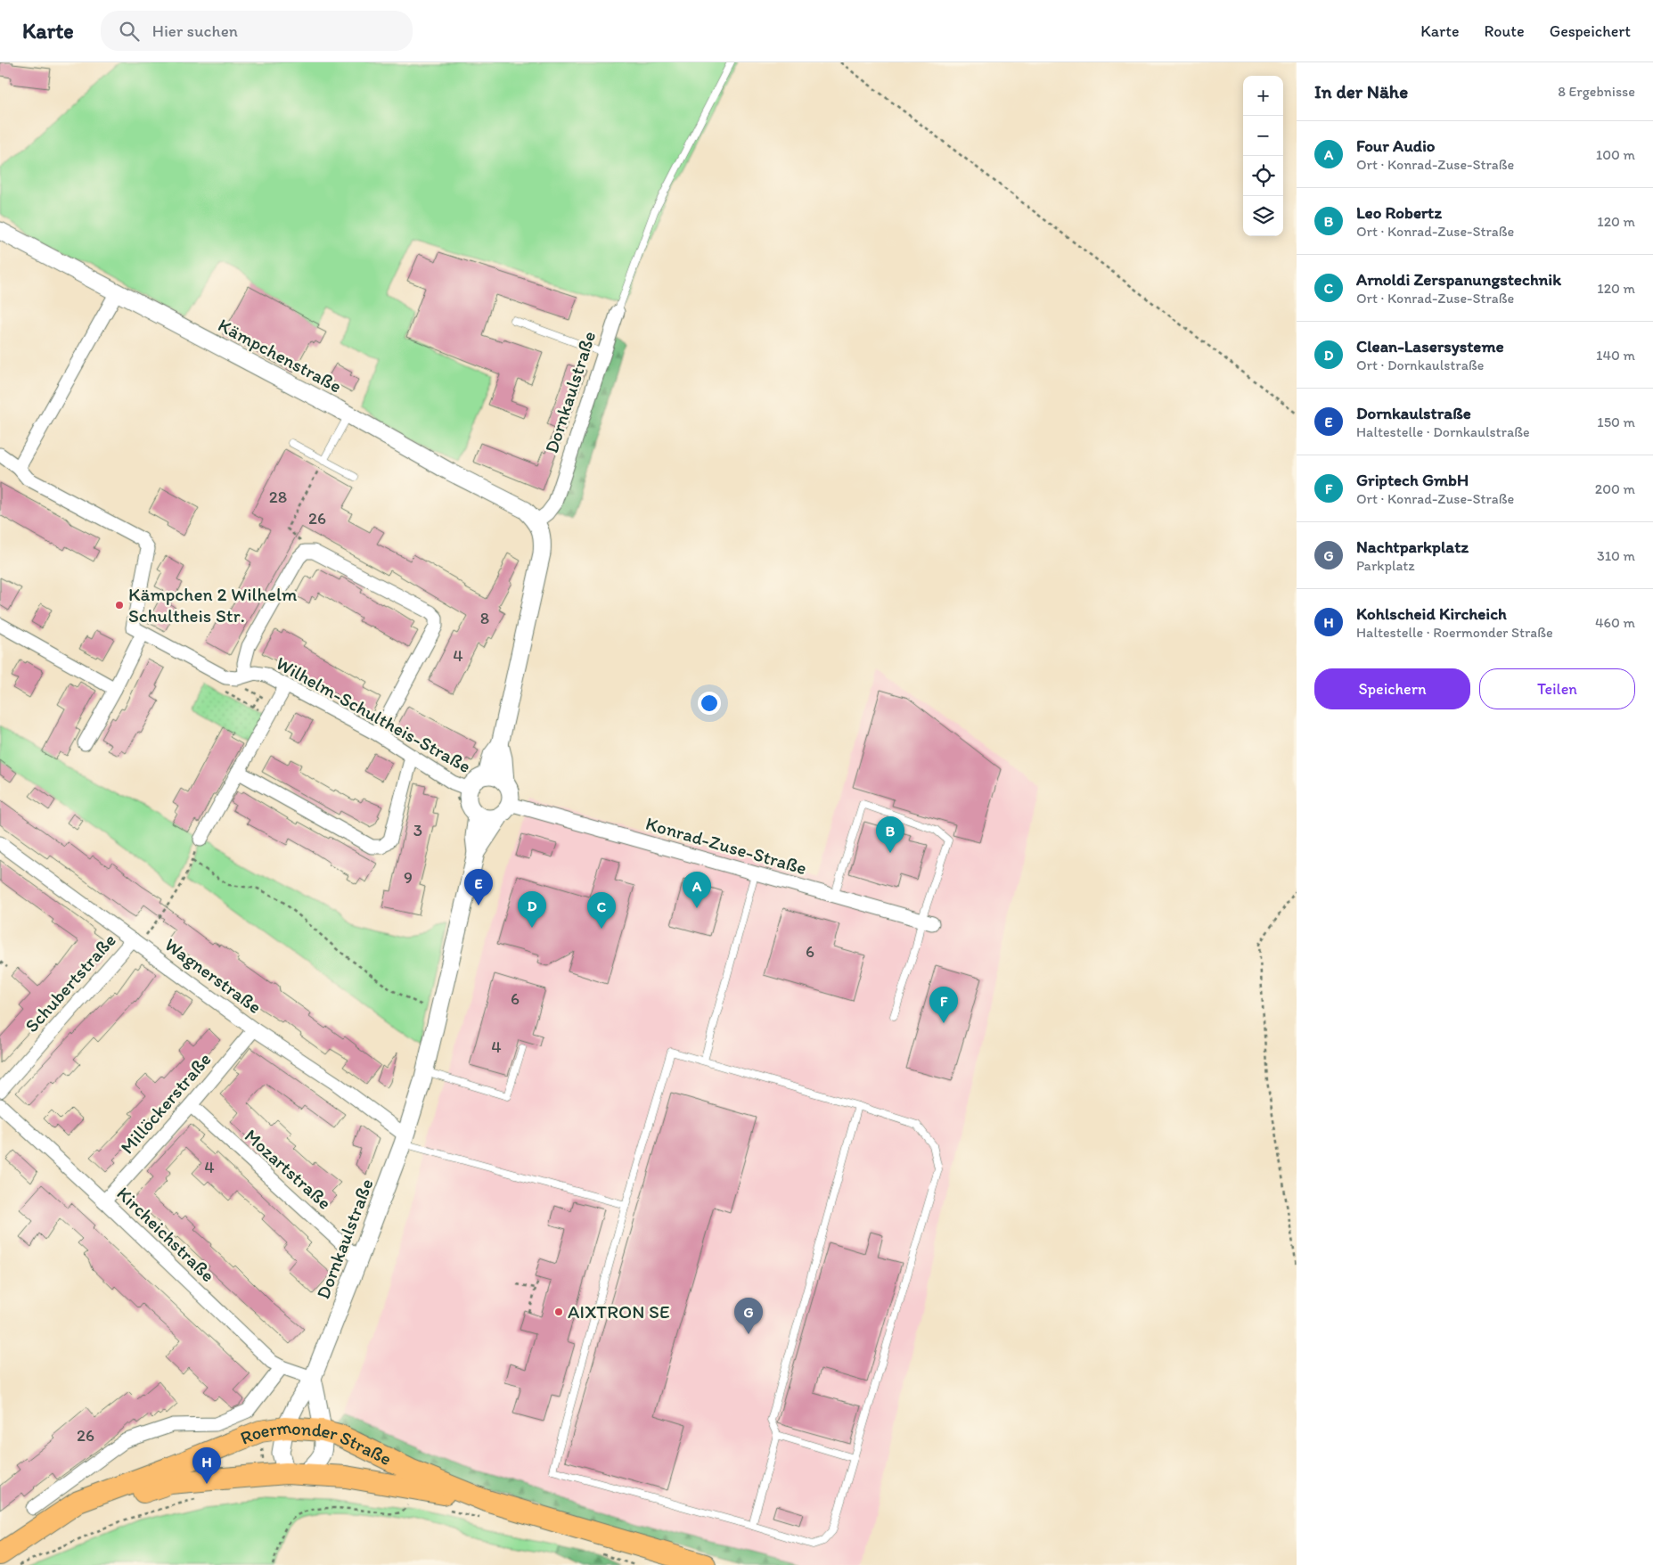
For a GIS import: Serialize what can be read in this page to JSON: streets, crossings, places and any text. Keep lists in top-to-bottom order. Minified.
{"streets":{"main road":["Roermonder Straße"],"street":["Kämpchenstraße","Dornkaulstraße","Wilhelm-Schultheis-Straße","Konrad-Zuse-Straße","Wagnerstraße","Schubertstraße","Millöckerstraße","Mozartstraße","Kircheichstraße"]},"crossings":[["Kämpchenstraße","Dornkaulstraße"],["Dornkaulstraße","Wilhelm-Schultheis-Straße"],["Dornkaulstraße","Konrad-Zuse-Straße"],["Dornkaulstraße","Wagnerstraße"],["Dornkaulstraße","Mozartstraße"],["Dornkaulstraße","Kircheichstraße"],["Dornkaulstraße","Roermonder Straße"],["Wilhelm-Schultheis-Straße","Konrad-Zuse-Straße"],["Wagnerstraße","Schubertstraße"],["Wagnerstraße","Millöckerstraße"],["Millöckerstraße","Mozartstraße"],["Millöckerstraße","Kircheichstraße"],["Kircheichstraße","Roermonder Straße"]],"places":["Kämpchen 2 Wilhelm Schultheis Str.","AIXTRON SE"],"house_numbers":["28","26","8","4","3","9","6","6","4","4","26"],"page":{"header":"Karte","search":"Hier suchen","nav":["Karte","Route","Gespeichert"],"heading":["In der Nähe","8 Ergebnisse"],"map_buttons":["+","−"],"list":[{"mark":"A","name":"Four Audio","note":"Ort · Konrad-Zuse-Straße","value":"100 m"},{"mark":"B","name":"Leo Robertz","note":"Ort · Konrad-Zuse-Straße","value":"120 m"},{"mark":"C","name":"Arnoldi Zerspanungstechnik","note":"Ort · Konrad-Zuse-Straße","value":"120 m"},{"mark":"D","name":"Clean-Lasersysteme","note":"Ort · Dornkaulstraße","value":"140 m"},{"mark":"E","name":"Dornkaulstraße","note":"Haltestelle · Dornkaulstraße","value":"150 m"},{"mark":"F","name":"Griptech GmbH","note":"Ort · Konrad-Zuse-Straße","value":"200 m"},{"mark":"G","name":"Nachtparkplatz","note":"Parkplatz","value":"310 m"},{"mark":"H","name":"Kohlscheid Kircheich","note":"Haltestelle · Roermonder Straße","value":"460 m"}],"buttons":["Speichern","Teilen"],"pins":["B","E","A","D","C","F","G","H"]}}
